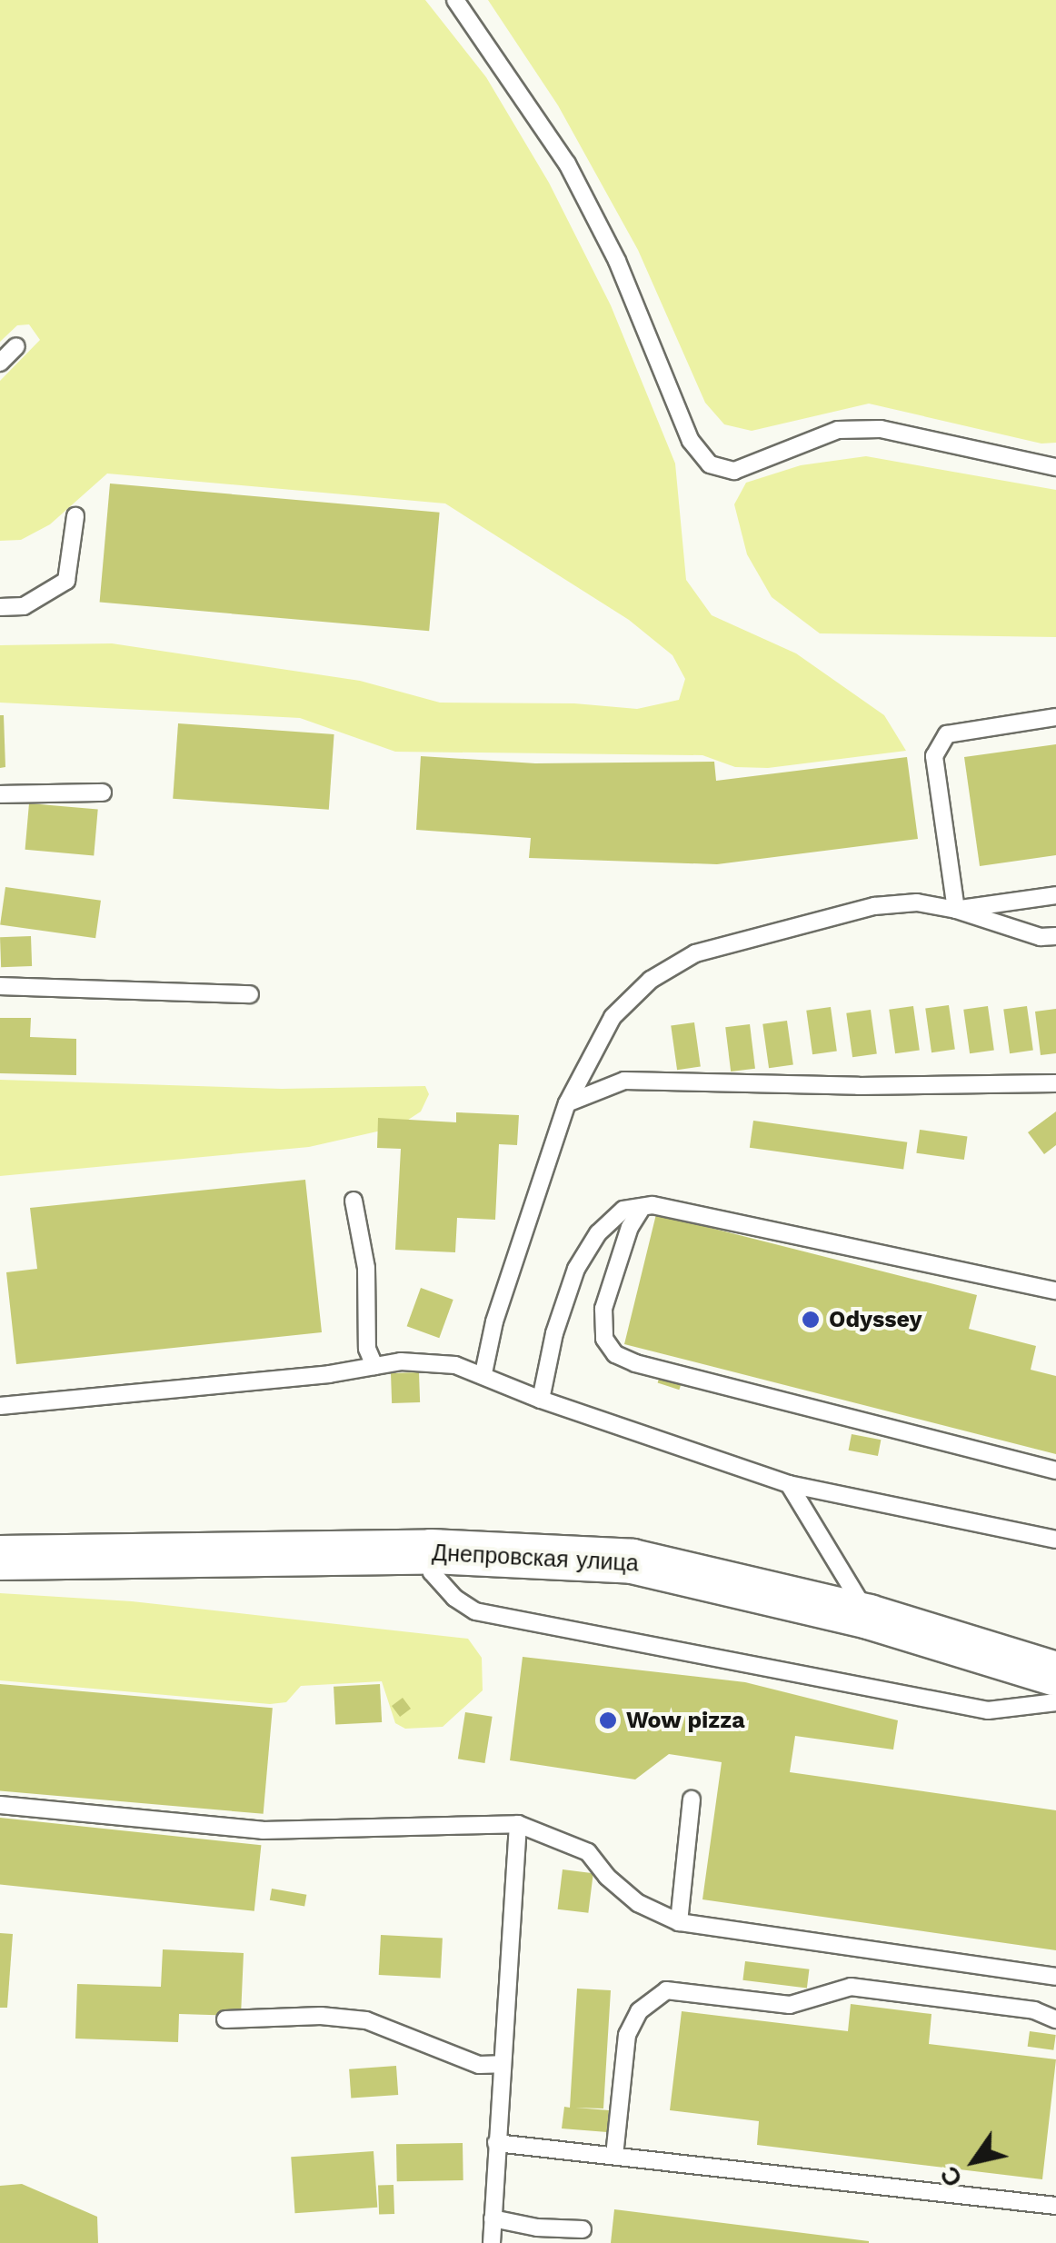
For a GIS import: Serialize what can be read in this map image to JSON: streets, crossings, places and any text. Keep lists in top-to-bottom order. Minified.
{"streets":{"main road":["Днепровская улица"]},"places":["Odyssey","Wow pizza"],"north":"bottom left"}
